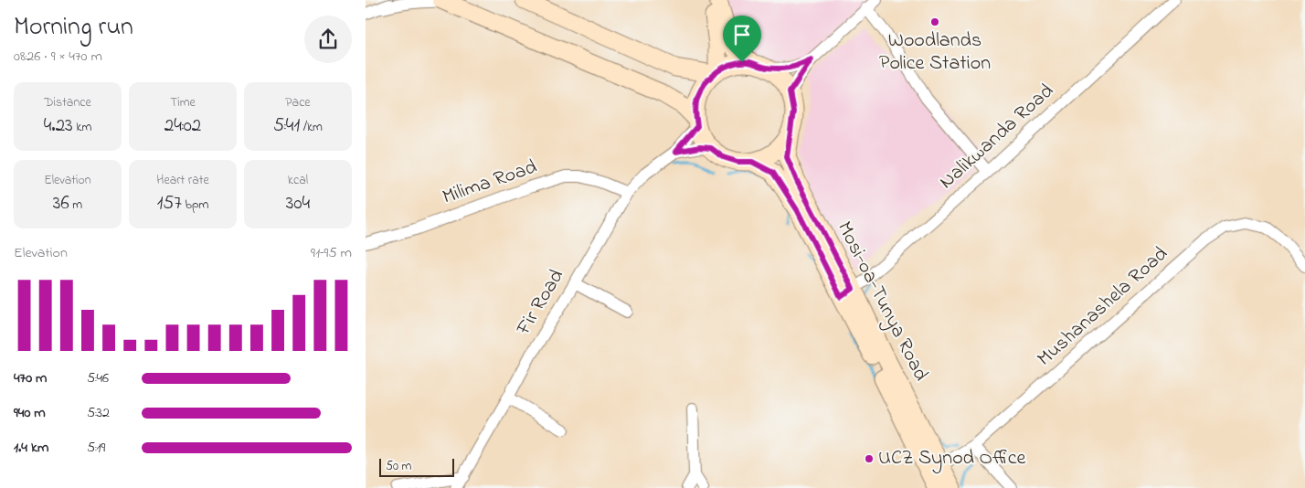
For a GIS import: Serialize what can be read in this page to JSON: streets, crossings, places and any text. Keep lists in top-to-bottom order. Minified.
{"streets":{"main road":["Mosi-oa-Tunya Road"],"street":["Nalikwanda Road","Milima Road","Fir Road","Mushanashela Road"]},"crossings":[["Nalikwanda Road","Mosi-oa-Tunya Road"],["Milima Road","Fir Road"],["Mosi-oa-Tunya Road","Fir Road"],["Mosi-oa-Tunya Road","Mushanashela Road"]],"places":["Woodlands Police Station","UCZ Synod Office"],"scale_bar":"50 m","page":{"heading":["Morning run","08:26 · 9 × 470 m"],"stats":[["Distance","4.23 km"],["Time","24:02"],["Pace","5:41 /km"],["Elevation","36 m"],["Heart rate","157 bpm"],["kcal","304"]],"chart":["Elevation","91–95 m"],"list":[{"name":"470 m","note":"5:46"},{"name":"940 m","note":"5:32"},{"name":"1.4 km","note":"5:19"}],"scale":"50 m"}}
